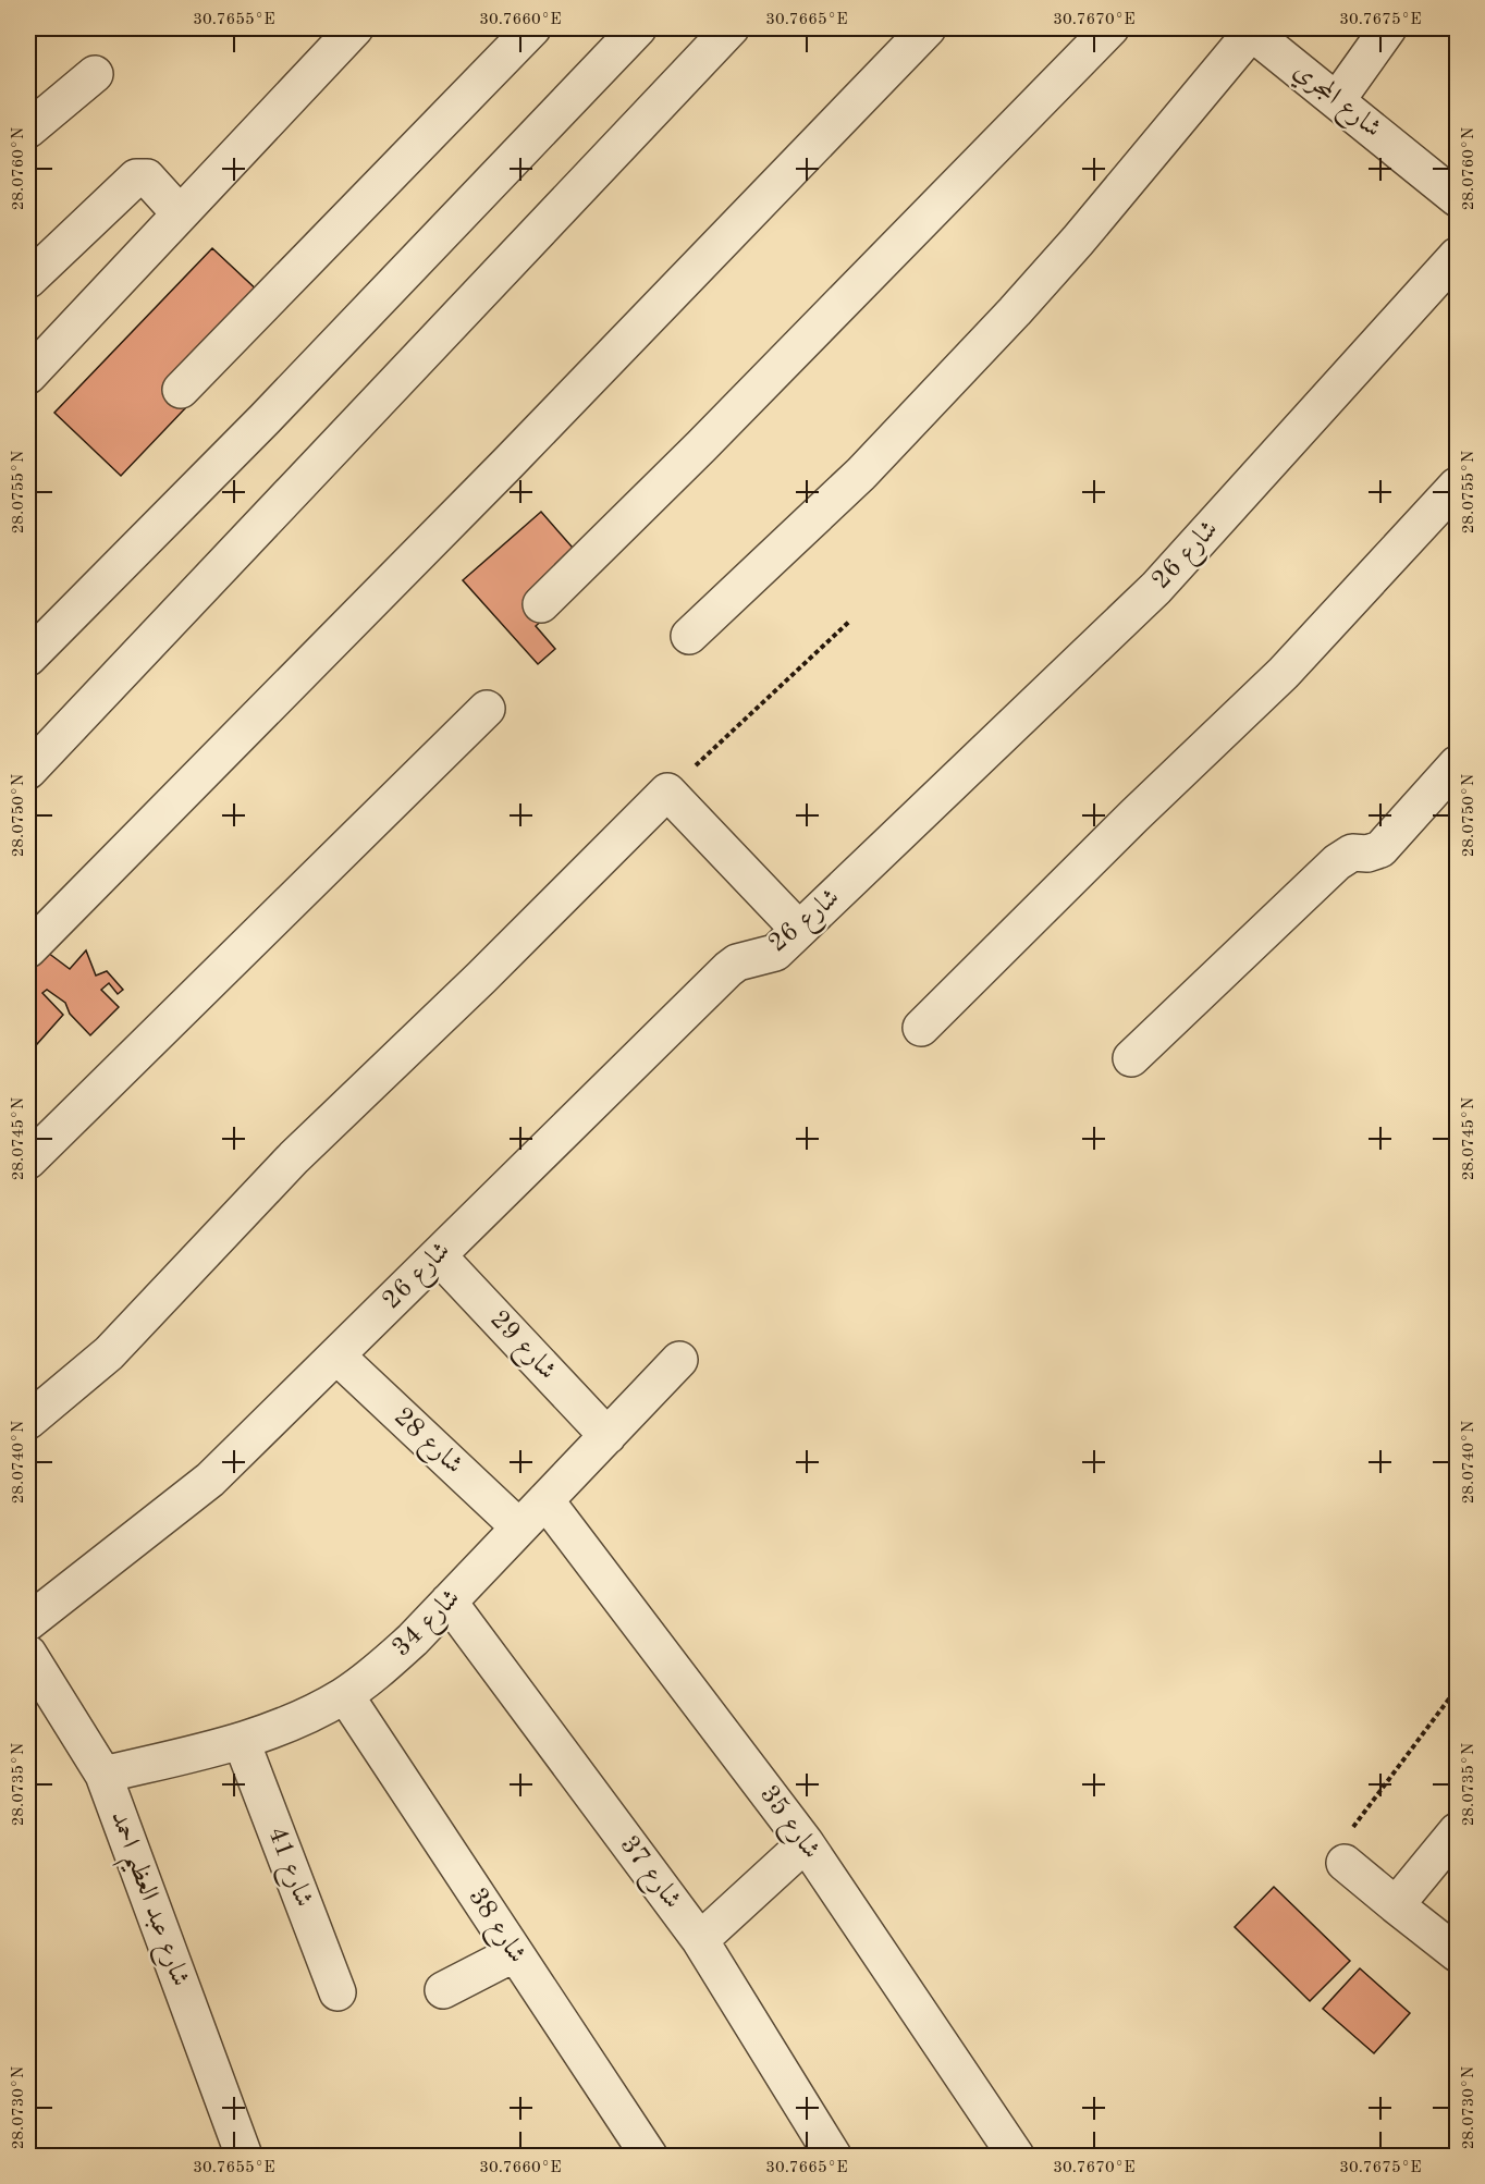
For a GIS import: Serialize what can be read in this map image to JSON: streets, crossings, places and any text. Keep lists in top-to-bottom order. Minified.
{"streets":{"street":["شارع المجري","شارع 26","شارع 29","شارع 28","شارع 34","شارع 35","شارع 41","شارع 37","شارع عبد العظيم احمد","شارع 38"]},"crossings":[["شارع 26","شارع 29"],["شارع 26","شارع 28"],["شارع 29","شارع 34"],["شارع 28","شارع 34"],["شارع 34","شارع 35"],["شارع 34","شارع 41"],["شارع 34","شارع 37"],["شارع 34","شارع عبد العظيم احمد"],["شارع 34","شارع 38"]],"coordinates":["30.7655°E","30.7660°E","30.7665°E","30.7670°E","30.7675°E","28.0760°N","28.0755°N","28.0750°N","28.0745°N","28.0740°N","28.0735°N","28.0730°N"]}
